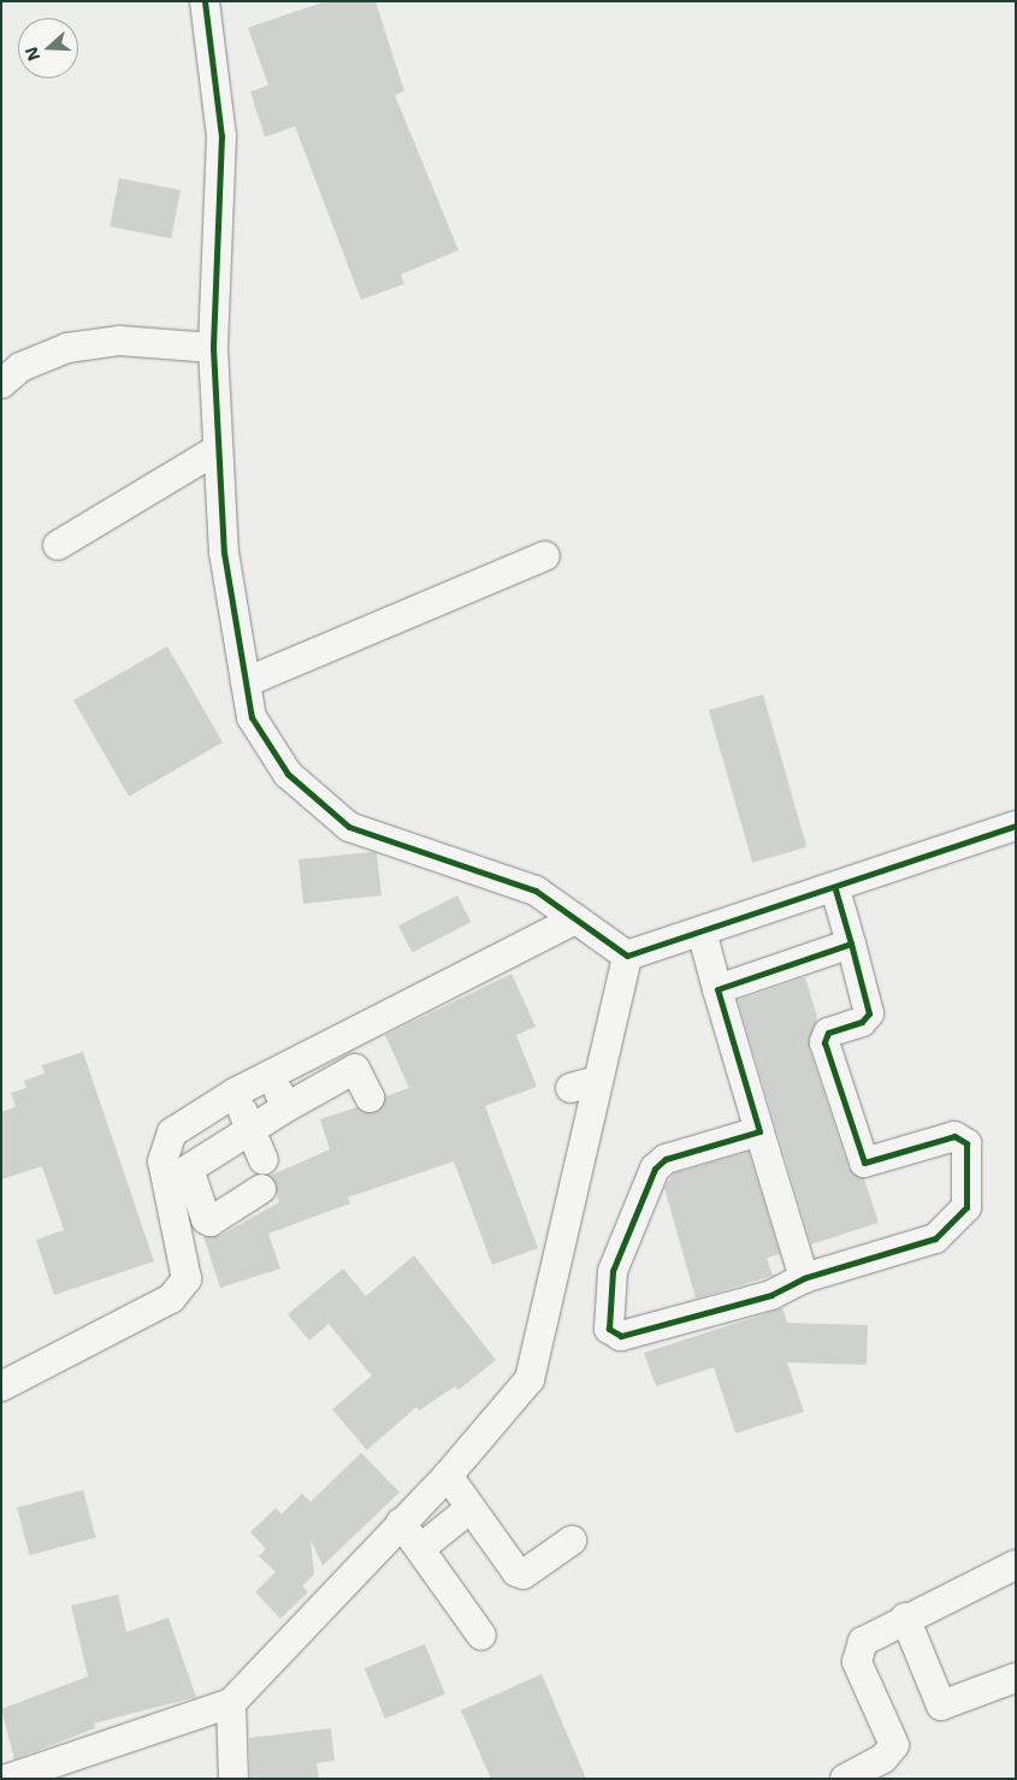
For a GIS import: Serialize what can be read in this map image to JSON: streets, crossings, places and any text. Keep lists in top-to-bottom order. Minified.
{"north":"left"}
